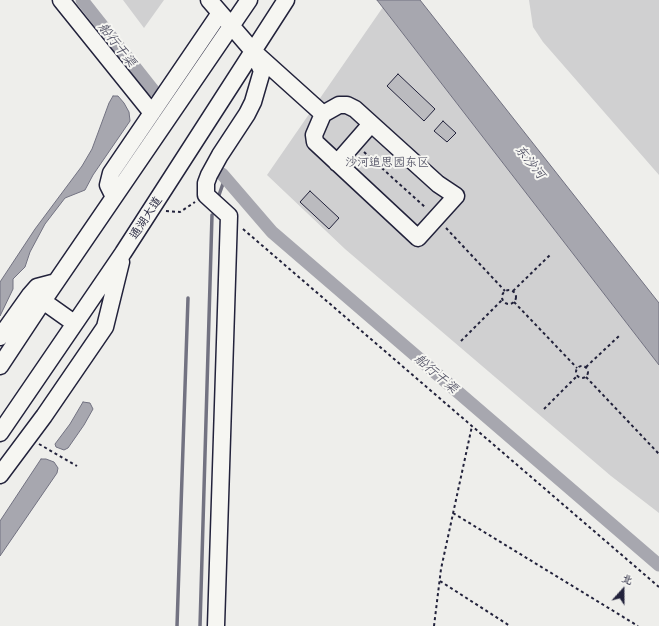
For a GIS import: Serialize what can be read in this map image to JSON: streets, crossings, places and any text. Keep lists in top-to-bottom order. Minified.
{"streets":{"street":["通湖大道"]},"water":["船行干渠","东沙河"],"parks":["沙河追思园东区"],"north":"top"}
